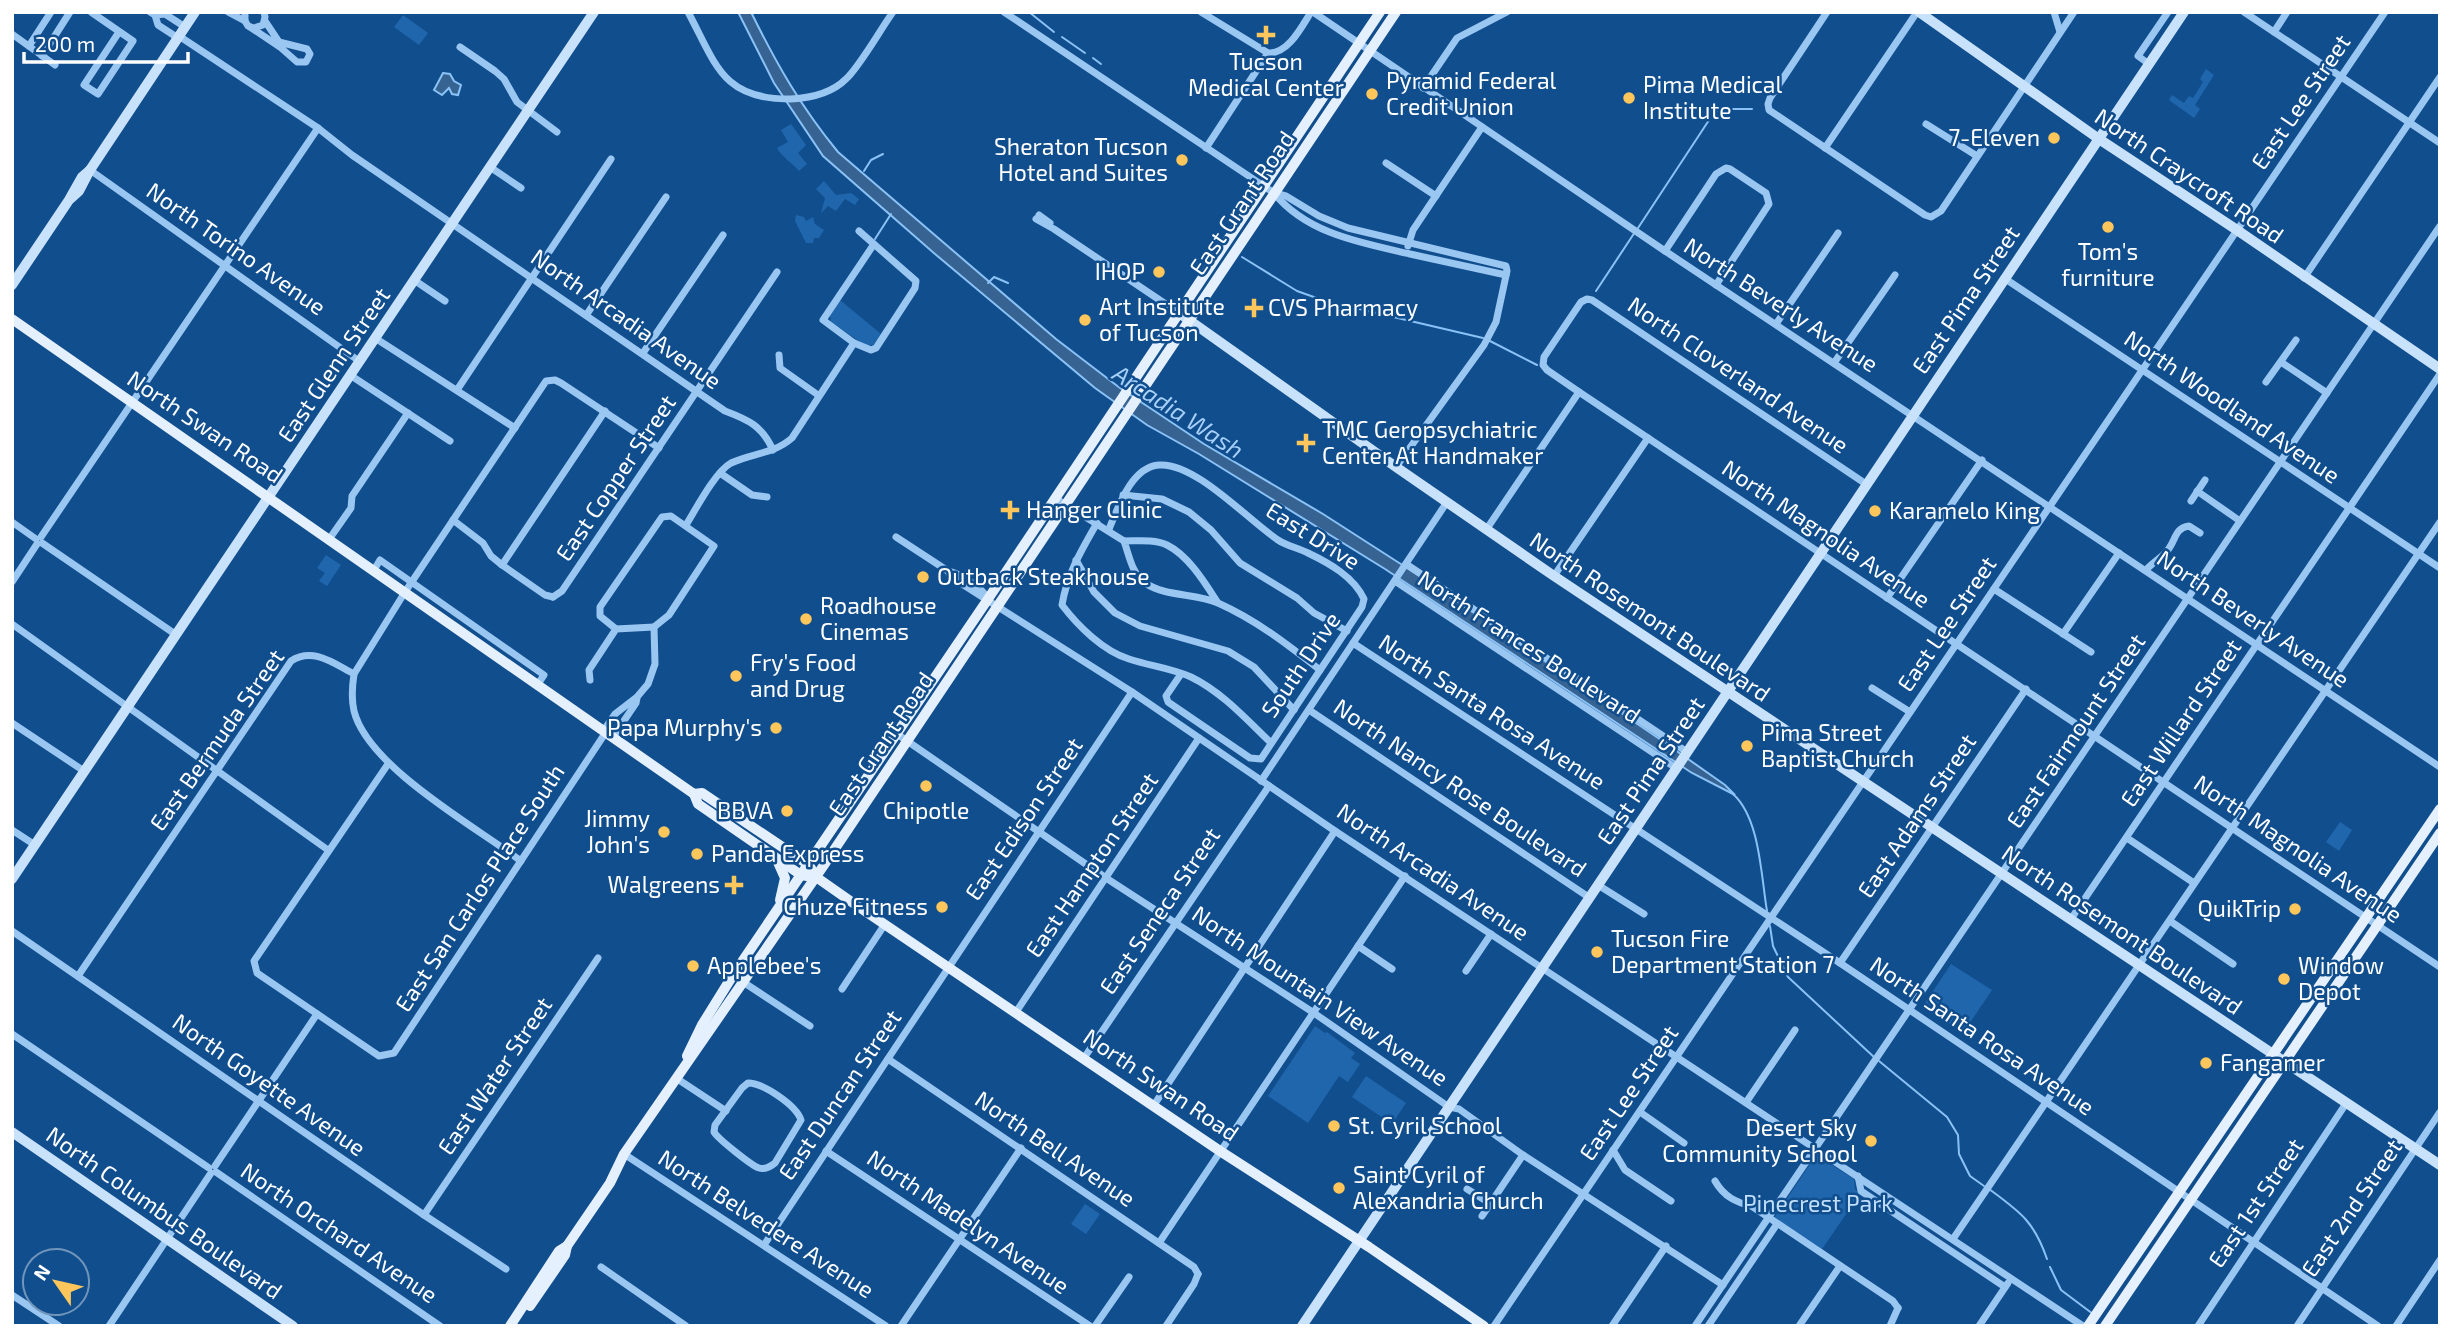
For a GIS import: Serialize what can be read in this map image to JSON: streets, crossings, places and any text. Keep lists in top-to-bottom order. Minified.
{"streets":{"main road":["East Grant Road","North Swan Road"],"street":["East Lee Street","North Craycroft Road","North Torino Avenue","East Pima Street","North Beverly Avenue","North Arcadia Avenue","East Glenn Street","North Cloverland Avenue","North Woodland Avenue","East Copper Street","North Magnolia Avenue","East Drive","North Rosemont Boulevard","North Frances Boulevard","South Drive","North Santa Rosa Avenue","East Willard Street","East Fairmount Street","East Bermuda Street","North Nancy Rose Boulevard","East Adams Street","East Edison Street","East Hampton Street","East San Carlos Place South","East Seneca Street","North Mountain View Avenue","East Water Street","North Goyette Avenue","East Duncan Street","North Bell Avenue","East 1st Street","East 2nd Street","North Columbus Boulevard","North Madelyn Avenue","North Belvedere Avenue","North Orchard Avenue"]},"crossings":[["East Lee Street","North Craycroft Road"],["East Lee Street","North Beverly Avenue"],["East Lee Street","North Arcadia Avenue"],["East Lee Street","North Woodland Avenue"],["East Lee Street","North Magnolia Avenue"],["East Lee Street","North Rosemont Boulevard"],["East Lee Street","North Santa Rosa Avenue"],["East Lee Street","North Mountain View Avenue"],["North Craycroft Road","East Pima Street"],["North Craycroft Road","East Willard Street"],["North Craycroft Road","East Fairmount Street"],["East Grant Road","North Beverly Avenue"],["East Grant Road","North Arcadia Avenue"],["East Grant Road","North Swan Road"],["East Grant Road","North Rosemont Boulevard"],["East Grant Road","North Mountain View Avenue"],["East Grant Road","North Belvedere Avenue"],["North Torino Avenue","East Glenn Street"],["East Pima Street","North Beverly Avenue"],["East Pima Street","North Arcadia Avenue"],["East Pima Street","North Cloverland Avenue"],["East Pima Street","North Woodland Avenue"],["East Pima Street","North Swan Road"],["East Pima Street","North Magnolia Avenue"],["East Pima Street","North Rosemont Boulevard"],["East Pima Street","North Frances Boulevard"],["East Pima Street","North Santa Rosa Avenue"],["East Pima Street","North Nancy Rose Boulevard"],["East Pima Street","North Mountain View Avenue"],["North Beverly Avenue","East Willard Street"],["North Beverly Avenue","East Fairmount Street"],["North Arcadia Avenue","East Glenn Street"],["North Arcadia Avenue","East Copper Street"],["North Arcadia Avenue","East Fairmount Street"],["North Arcadia Avenue","East Edison Street"],["North Arcadia Avenue","East Hampton Street"],["North Arcadia Avenue","East Seneca Street"],["East Glenn Street","North Swan Road"],["North Cloverland Avenue","North Magnolia Avenue"],["North Woodland Avenue","East Willard Street"],["North Woodland Avenue","East Fairmount Street"],["North Swan Road","East Edison Street"],["North Swan Road","East Hampton Street"],["North Swan Road","East San Carlos Place South"],["North Swan Road","East Seneca Street"],["North Swan Road","East Duncan Street"],["North Magnolia Avenue","East Willard Street"],["North Magnolia Avenue","East Fairmount Street"],["North Magnolia Avenue","East Adams Street"],["East Drive","South Drive"],["North Rosemont Boulevard","East Willard Street"],["North Rosemont Boulevard","East Fairmount Street"],["North Rosemont Boulevard","East Adams Street"],["North Rosemont Boulevard","East 1st Street"],["North Rosemont Boulevard","East 2nd Street"],["North Santa Rosa Avenue","East Fairmount Street"],["North Santa Rosa Avenue","East Adams Street"],["North Santa Rosa Avenue","East 1st Street"],["North Santa Rosa Avenue","East 2nd Street"],["East Fairmount Street","North Mountain View Avenue"],["East Bermuda Street","North Goyette Avenue"],["East Edison Street","North Mountain View Avenue"],["East Edison Street","East Duncan Street"],["East Hampton Street","North Mountain View Avenue"],["East Seneca Street","North Mountain View Avenue"],["East Water Street","North Goyette Avenue"],["East Duncan Street","North Bell Avenue"],["East Duncan Street","North Madelyn Avenue"],["East Duncan Street","North Belvedere Avenue"]],"water":["Arcadia Wash"],"parks":["Pinecrest Park"],"places":{"health":["Tucson Medical Center","CVS Pharmacy","TMC Geropsychiatric Center At Handmaker","Hanger Clinic","Walgreens"],"other":["Pyramid Federal Credit Union","Pima Medical Institute","7-Eleven","Sheraton Tucson Hotel and Suites","Tom's furniture","IHOP","Art Institute of Tucson","Karamelo King","Outback Steakhouse","Roadhouse Cinemas","Fry's Food and Drug","Papa Murphy's","Pima Street Baptist Church","Chipotle","BBVA","Jimmy John's","Panda Express","Chuze Fitness","QuikTrip","Tucson Fire Department Station 7","Applebee's","Window Depot","Fangamer","St. Cyril School","Desert Sky Community School","Saint Cyril of Alexandria Church"]},"scale_bar":"200 m","north":"top left"}
